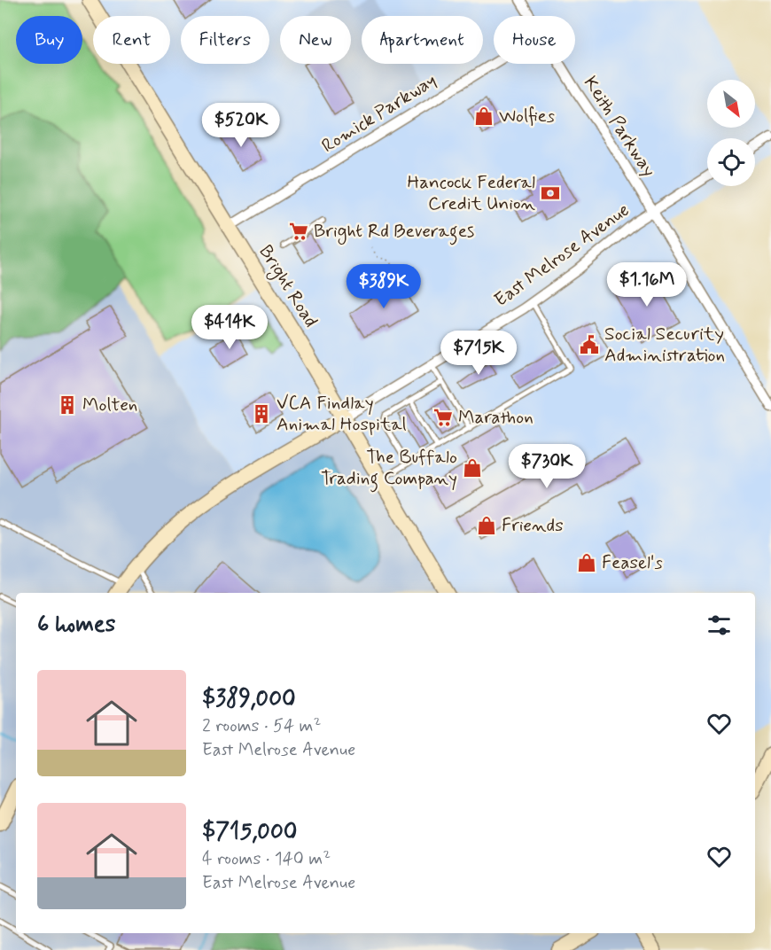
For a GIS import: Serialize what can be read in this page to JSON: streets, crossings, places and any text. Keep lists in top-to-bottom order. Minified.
{"streets":{"main road":["Bright Road"],"street":["Romick Parkway","Keith Parkway","East Melrose Avenue"]},"crossings":[["Romick Parkway","Bright Road"],["Keith Parkway","East Melrose Avenue"],["East Melrose Avenue","Bright Road"]],"places":{"shop":["Wolfies","The Buffalo Trading Company","Friends","Feasel's"],"bank":["Hancock Federal Credit Union"],"supermarket":["Bright Rd Beverages","Marathon"],"public building":["Social Security Administration"],"building":["Molten","VCA Findlay Animal Hospital"]},"north":"bottom right","page":{"chip":["Buy","Rent","Filters","New","Apartment","House"],"price":["$520K","$1.16M","$389K","$414K","$715K","$730K"],"heading":"6 homes","list":[{"name":"$389,000","note":"2 rooms · 54 m² · East Melrose Avenue"},{"name":"$715,000","note":"4 rooms · 140 m² · East Melrose Avenue"}]}}
